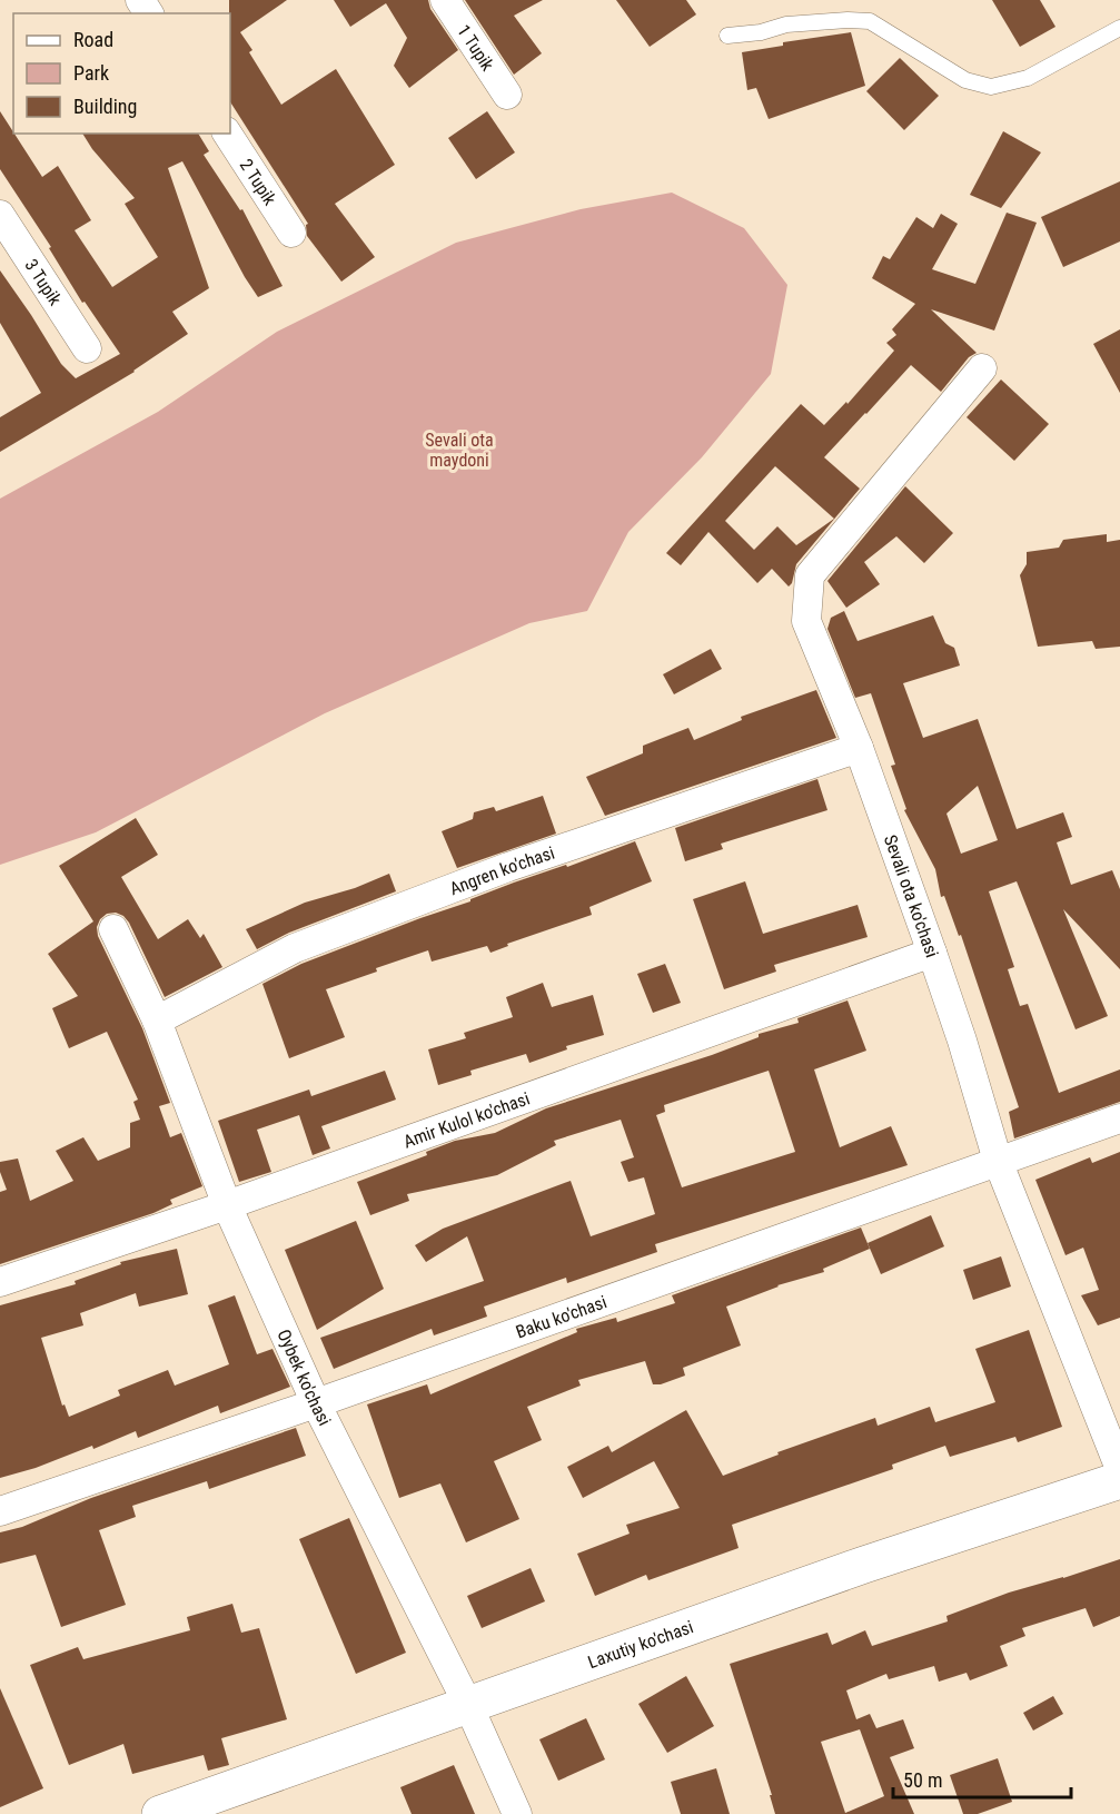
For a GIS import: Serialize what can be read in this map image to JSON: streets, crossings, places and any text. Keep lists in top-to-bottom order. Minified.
{"streets":{"street":["1 Tupik","2 Tupik","3 Tupik","Angren ko'chasi","Sevali ota ko'chasi","Amir Kulol ko'chasi","Baku ko'chasi","Oybek ko'chasi","Laxutiy ko'chasi"]},"crossings":[["Angren ko'chasi","Sevali ota ko'chasi"],["Angren ko'chasi","Oybek ko'chasi"],["Sevali ota ko'chasi","Amir Kulol ko'chasi"],["Sevali ota ko'chasi","Baku ko'chasi"],["Amir Kulol ko'chasi","Oybek ko'chasi"],["Baku ko'chasi","Oybek ko'chasi"],["Oybek ko'chasi","Laxutiy ko'chasi"]],"parks":["Sevali ota maydoni"],"legend":["Road","Park","Building"],"scale_bar":"50 m"}
